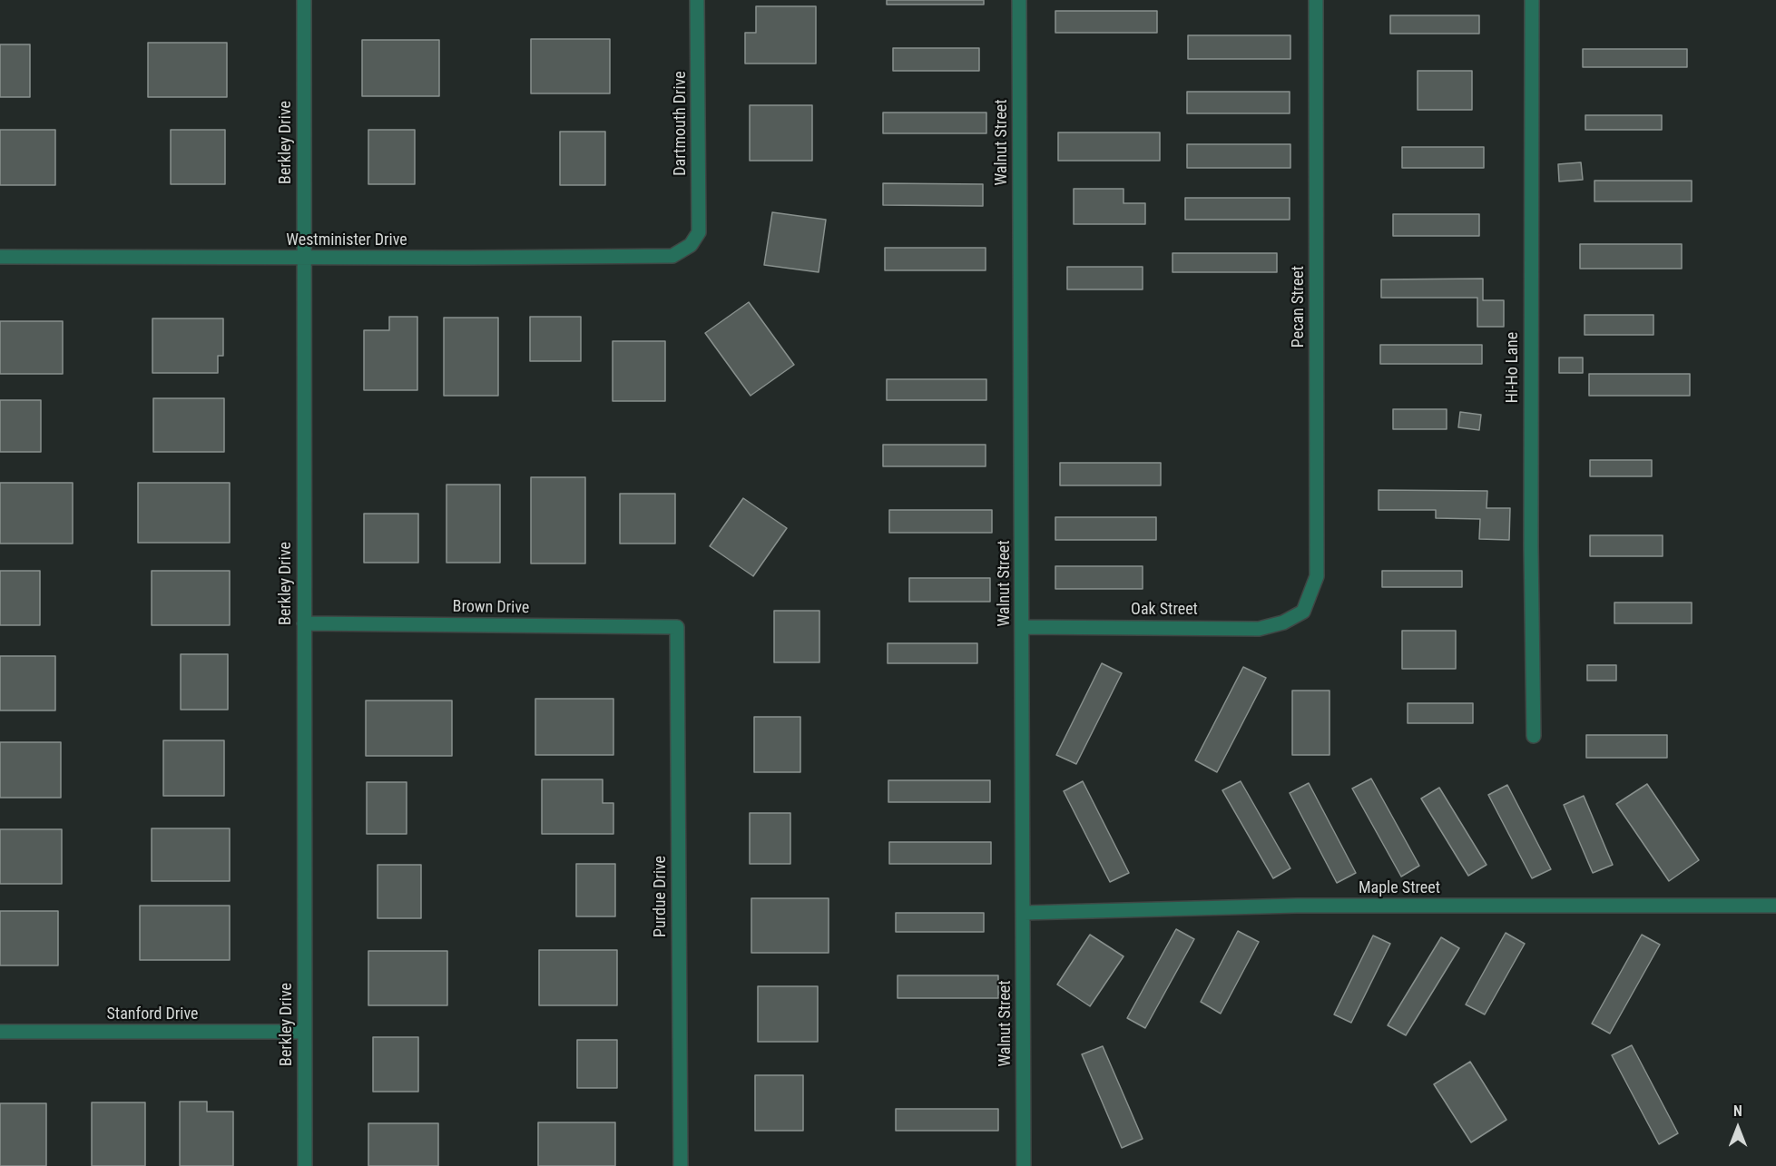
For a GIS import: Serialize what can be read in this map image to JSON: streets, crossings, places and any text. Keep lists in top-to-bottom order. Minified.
{"streets":{"street":["Dartmouth Drive","Berkley Drive","Walnut Street","Westminister Drive","Pecan Street","Hi-Ho Lane","Brown Drive","Oak Street","Maple Street","Purdue Drive","Stanford Drive"]},"crossings":[["Dartmouth Drive","Westminister Drive"],["Berkley Drive","Westminister Drive"],["Berkley Drive","Brown Drive"],["Berkley Drive","Stanford Drive"],["Walnut Street","Oak Street"],["Walnut Street","Maple Street"],["Pecan Street","Oak Street"],["Brown Drive","Purdue Drive"]],"north":"top"}
